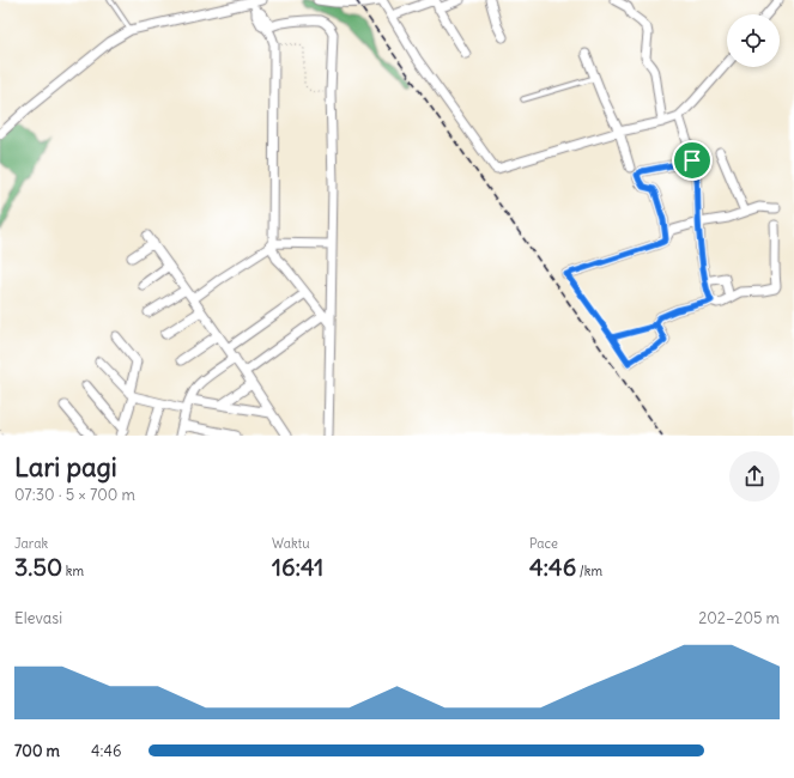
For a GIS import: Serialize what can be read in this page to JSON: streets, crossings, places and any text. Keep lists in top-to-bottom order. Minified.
{"page":{"heading":["Lari pagi","07:30 · 5 × 700 m"],"stats":[["Jarak","3.50 km"],["Waktu","16:41"],["Pace","4:46 /km"]],"chart":["Elevasi","202–205 m"],"list":[{"name":"700 m","note":"4:46"}]}}
